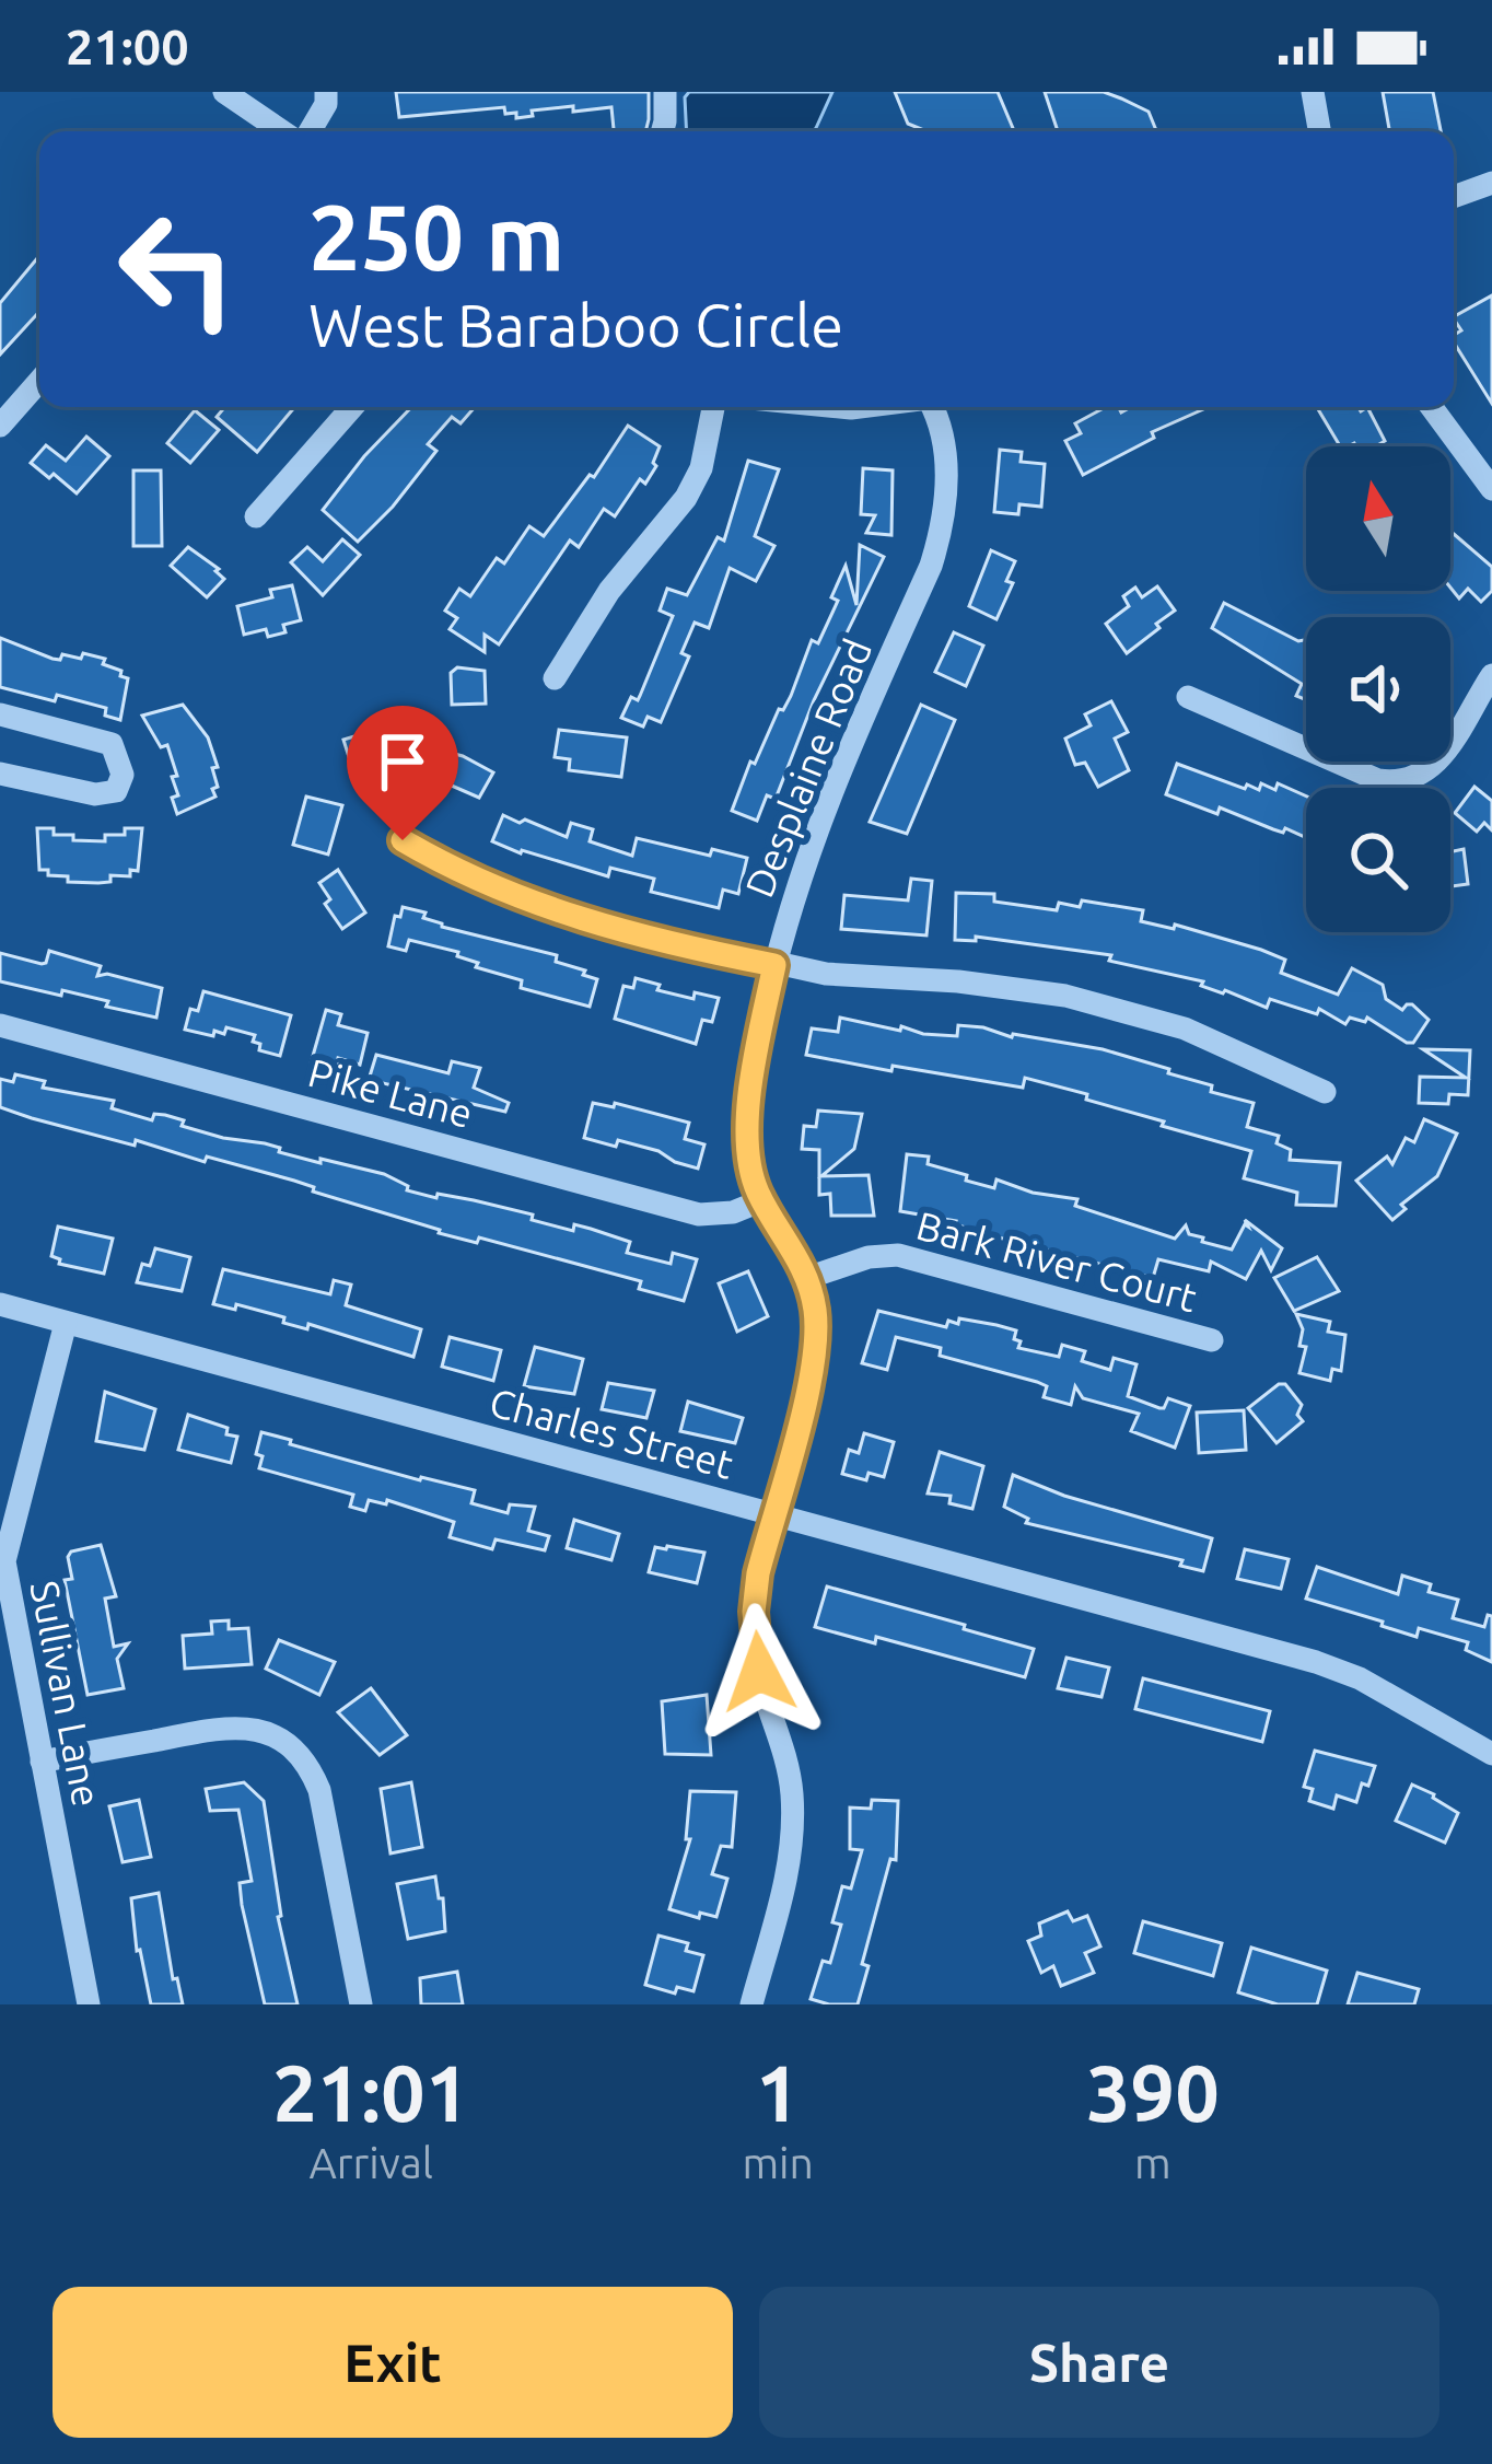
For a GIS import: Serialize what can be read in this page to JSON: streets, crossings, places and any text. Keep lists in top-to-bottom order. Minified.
{"streets":{"street":["Desplaine Road","Pike Lane","Bark River Court","Charles Street","Sullivan Lane"]},"crossings":[["Desplaine Road","Pike Lane"],["Desplaine Road","Bark River Court"],["Desplaine Road","Charles Street"],["Charles Street","Sullivan Lane"]],"north":"top","page":{"status":"21:00","turn":["250 m","West Baraboo Circle"],"eta":["21:01","Arrival","1","min","390","m"],"buttons":["Exit","Share"]}}
